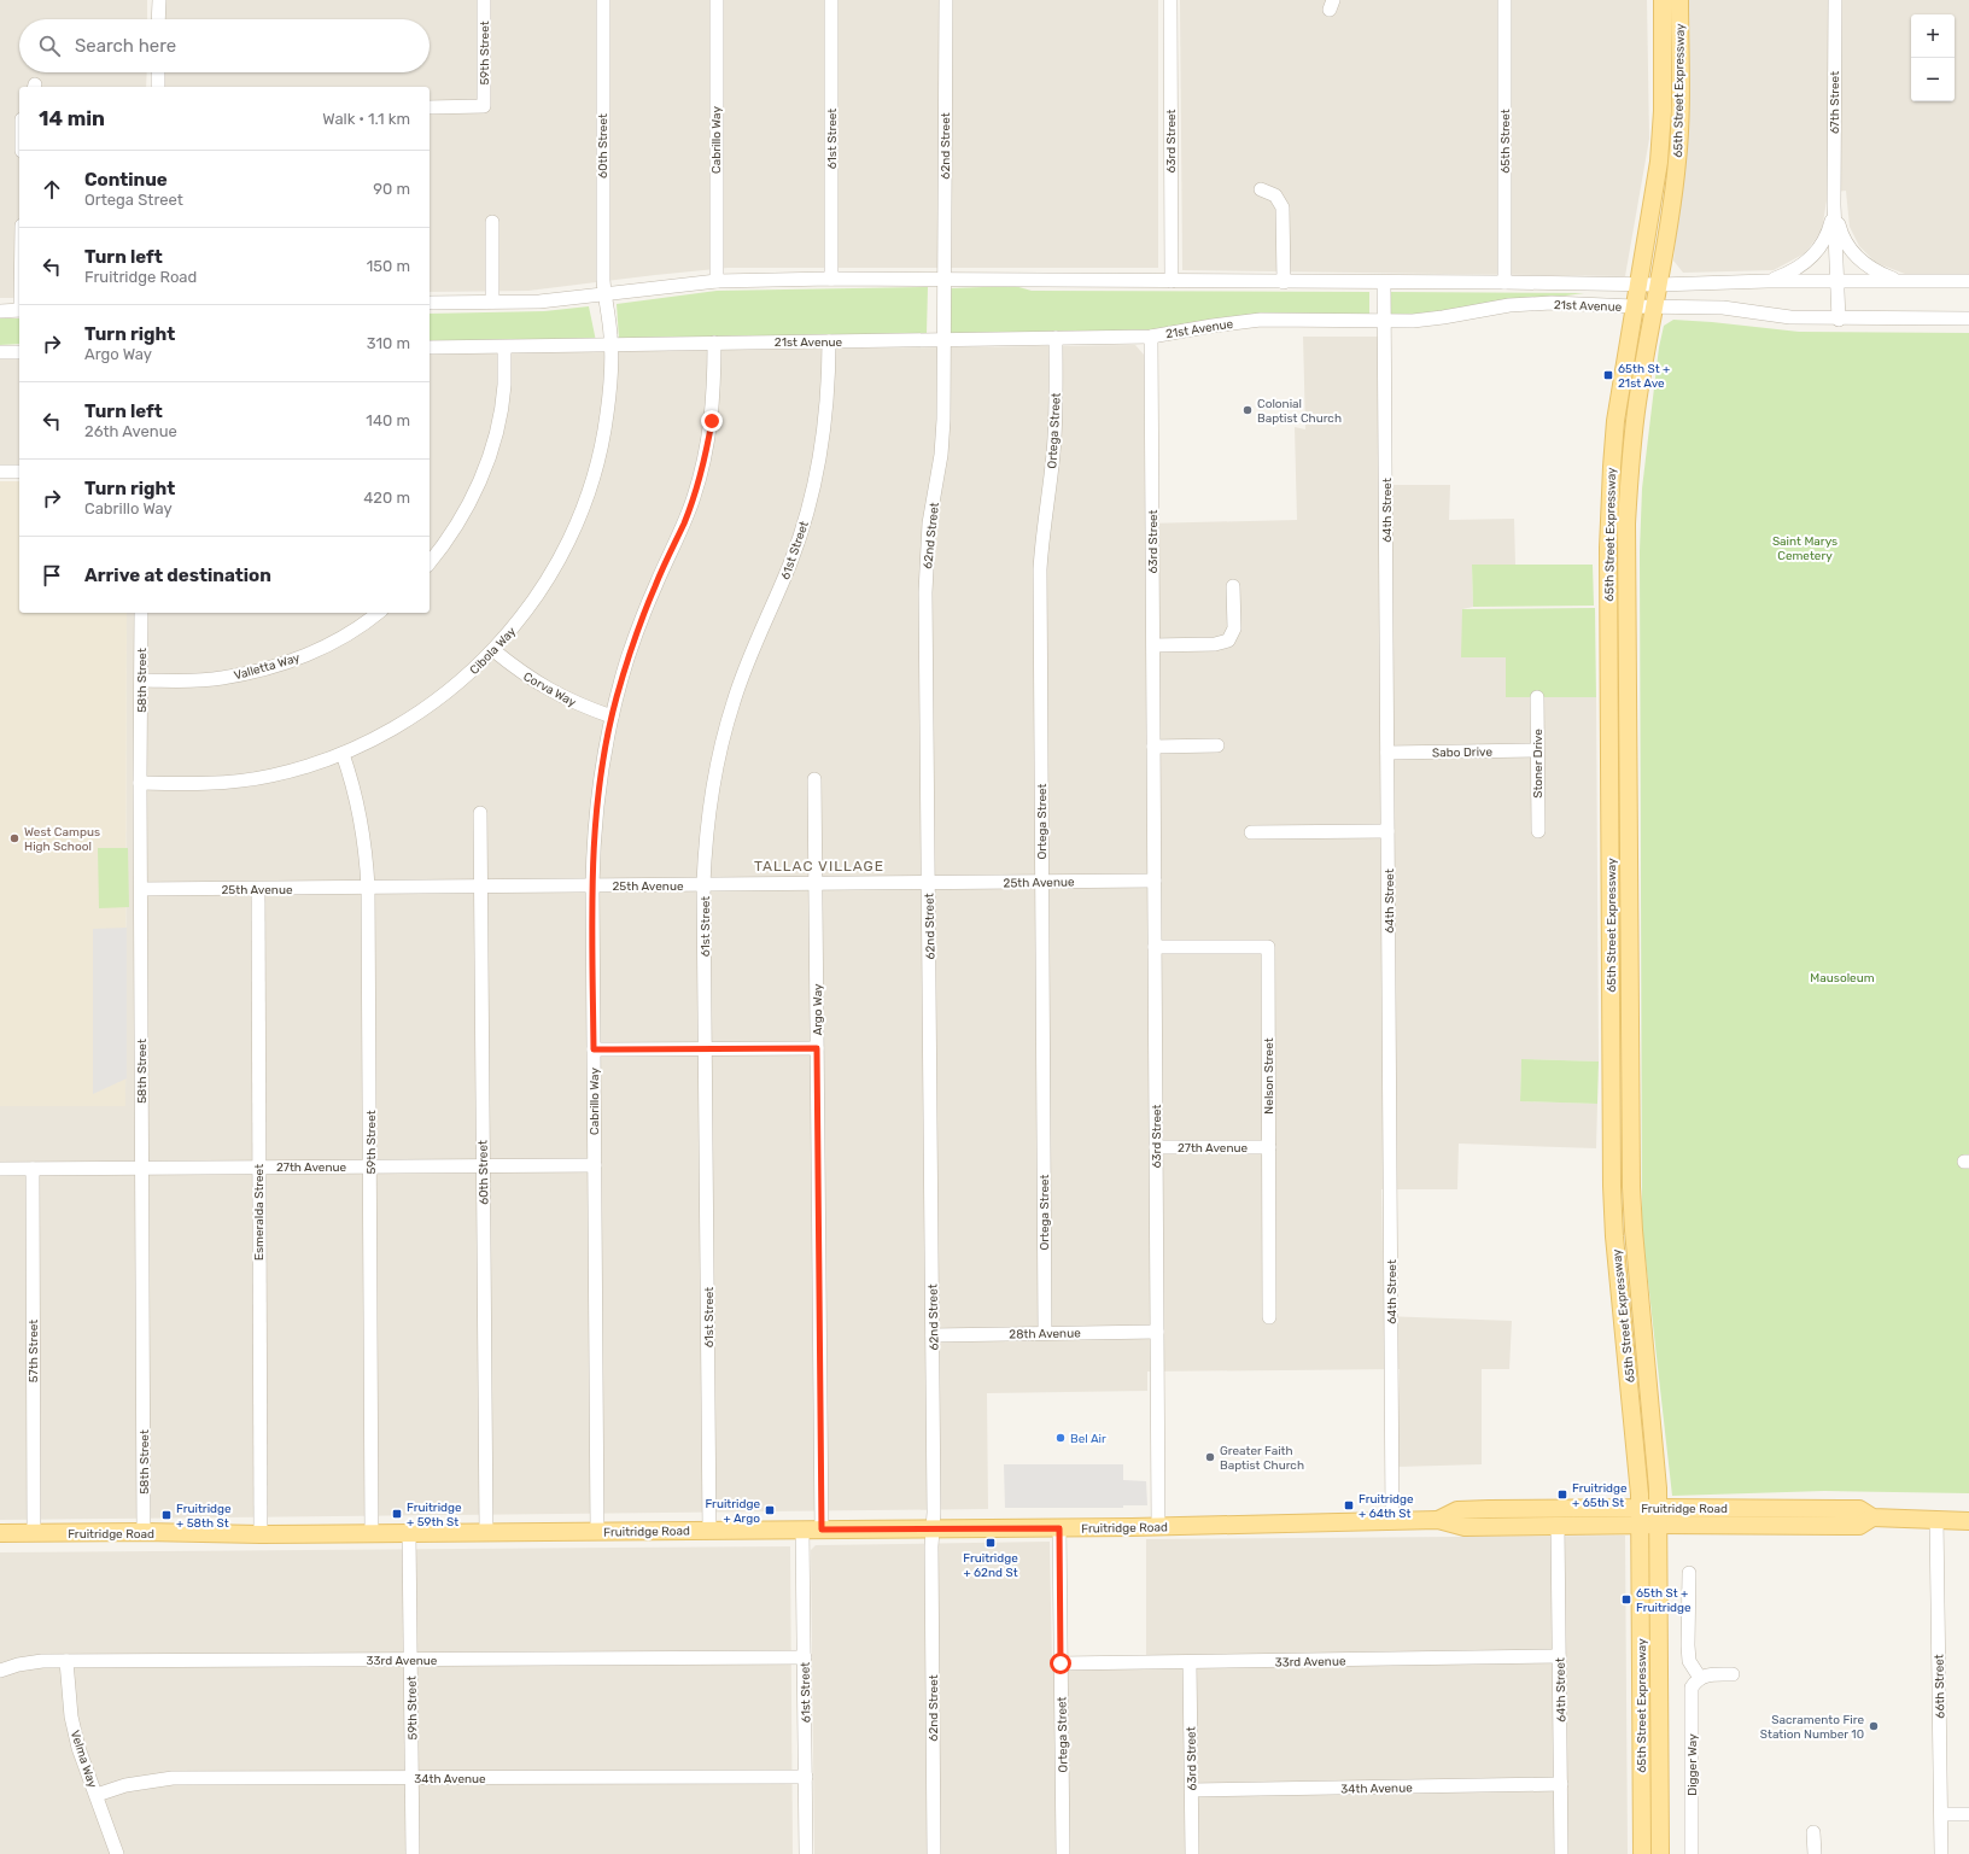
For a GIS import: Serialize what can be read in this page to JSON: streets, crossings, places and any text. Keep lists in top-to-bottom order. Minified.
{"streets":{"main road":["65th Street Expressway","Fruitridge Road"],"street":["59th Street","67th Street","61st Street","Cabrillo Way","63rd Street","65th Street","60th Street","62nd Street","21st Avenue","Ortega Street","64th Street","Cibola Way","Valletta Way","58th Street","Corva Way","Sabo Drive","Stoner Drive","25th Avenue","Argo Way","Nelson Street","27th Avenue","Esmeralda Street","28th Avenue","57th Street","33rd Avenue","66th Street","Velma Way","Digger Way","34th Avenue"]},"crossings":[["59th Street","Cibola Way"],["59th Street","25th Avenue"],["59th Street","27th Avenue"],["59th Street","Fruitridge Road"],["59th Street","33rd Avenue"],["59th Street","34th Avenue"],["65th Street Expressway","21st Avenue"],["65th Street Expressway","Fruitridge Road"],["67th Street","21st Avenue"],["61st Street","21st Avenue"],["61st Street","25th Avenue"],["61st Street","Fruitridge Road"],["61st Street","33rd Avenue"],["61st Street","34th Avenue"],["Cabrillo Way","21st Avenue"],["Cabrillo Way","Corva Way"],["Cabrillo Way","25th Avenue"],["Cabrillo Way","27th Avenue"],["Cabrillo Way","Fruitridge Road"],["63rd Street","21st Avenue"],["63rd Street","25th Avenue"],["63rd Street","Nelson Street"],["63rd Street","27th Avenue"],["63rd Street","28th Avenue"],["63rd Street","Fruitridge Road"],["63rd Street","33rd Avenue"],["63rd Street","34th Avenue"],["65th Street","21st Avenue"],["60th Street","21st Avenue"],["60th Street","Cibola Way"],["60th Street","25th Avenue"],["60th Street","27th Avenue"],["60th Street","Fruitridge Road"],["62nd Street","21st Avenue"],["62nd Street","25th Avenue"],["62nd Street","28th Avenue"],["62nd Street","Fruitridge Road"],["21st Avenue","Ortega Street"],["21st Avenue","64th Street"],["21st Avenue","Cibola Way"],["Ortega Street","25th Avenue"],["Ortega Street","28th Avenue"],["Ortega Street","Fruitridge Road"],["Ortega Street","33rd Avenue"],["64th Street","Sabo Drive"],["64th Street","Fruitridge Road"],["64th Street","33rd Avenue"],["64th Street","34th Avenue"],["Cibola Way","58th Street"],["Cibola Way","Corva Way"],["Valletta Way","58th Street"],["58th Street","25th Avenue"],["58th Street","27th Avenue"],["58th Street","Fruitridge Road"],["Sabo Drive","Stoner Drive"],["25th Avenue","Argo Way"],["25th Avenue","Esmeralda Street"],["Argo Way","Fruitridge Road"],["Nelson Street","27th Avenue"],["27th Avenue","Esmeralda Street"],["27th Avenue","57th Street"],["Esmeralda Street","Fruitridge Road"],["57th Street","Fruitridge Road"],["Fruitridge Road","66th Street"],["33rd Avenue","Velma Way"],["Velma Way","34th Avenue"]],"districts":["TALLAC VILLAGE"],"parks":["Saint Marys Cemetery","Mausoleum"],"places":{"transit":["65th St + 21st Ave","Fruitridge + 65th St","Fruitridge + 64th St","Fruitridge + Argo","Fruitridge + 59th St","Fruitridge + 58th St","Fruitridge + 62nd St","65th St + Fruitridge"],"other":["Colonial Baptist Church","West Campus High School","Bel Air","Greater Faith Baptist Church","Sacramento Fire Station Number 10"]},"page":{"map_buttons":["+","−"],"search":"Search here","heading":["14 min","Walk · 1.1 km"],"list":[["Continue","Ortega Street","90 m"],["Turn left","Fruitridge Road","150 m"],["Turn right","Argo Way","310 m"],["Turn left","26th Avenue","140 m"],["Turn right","Cabrillo Way","420 m"],"Arrive at destination"]}}
